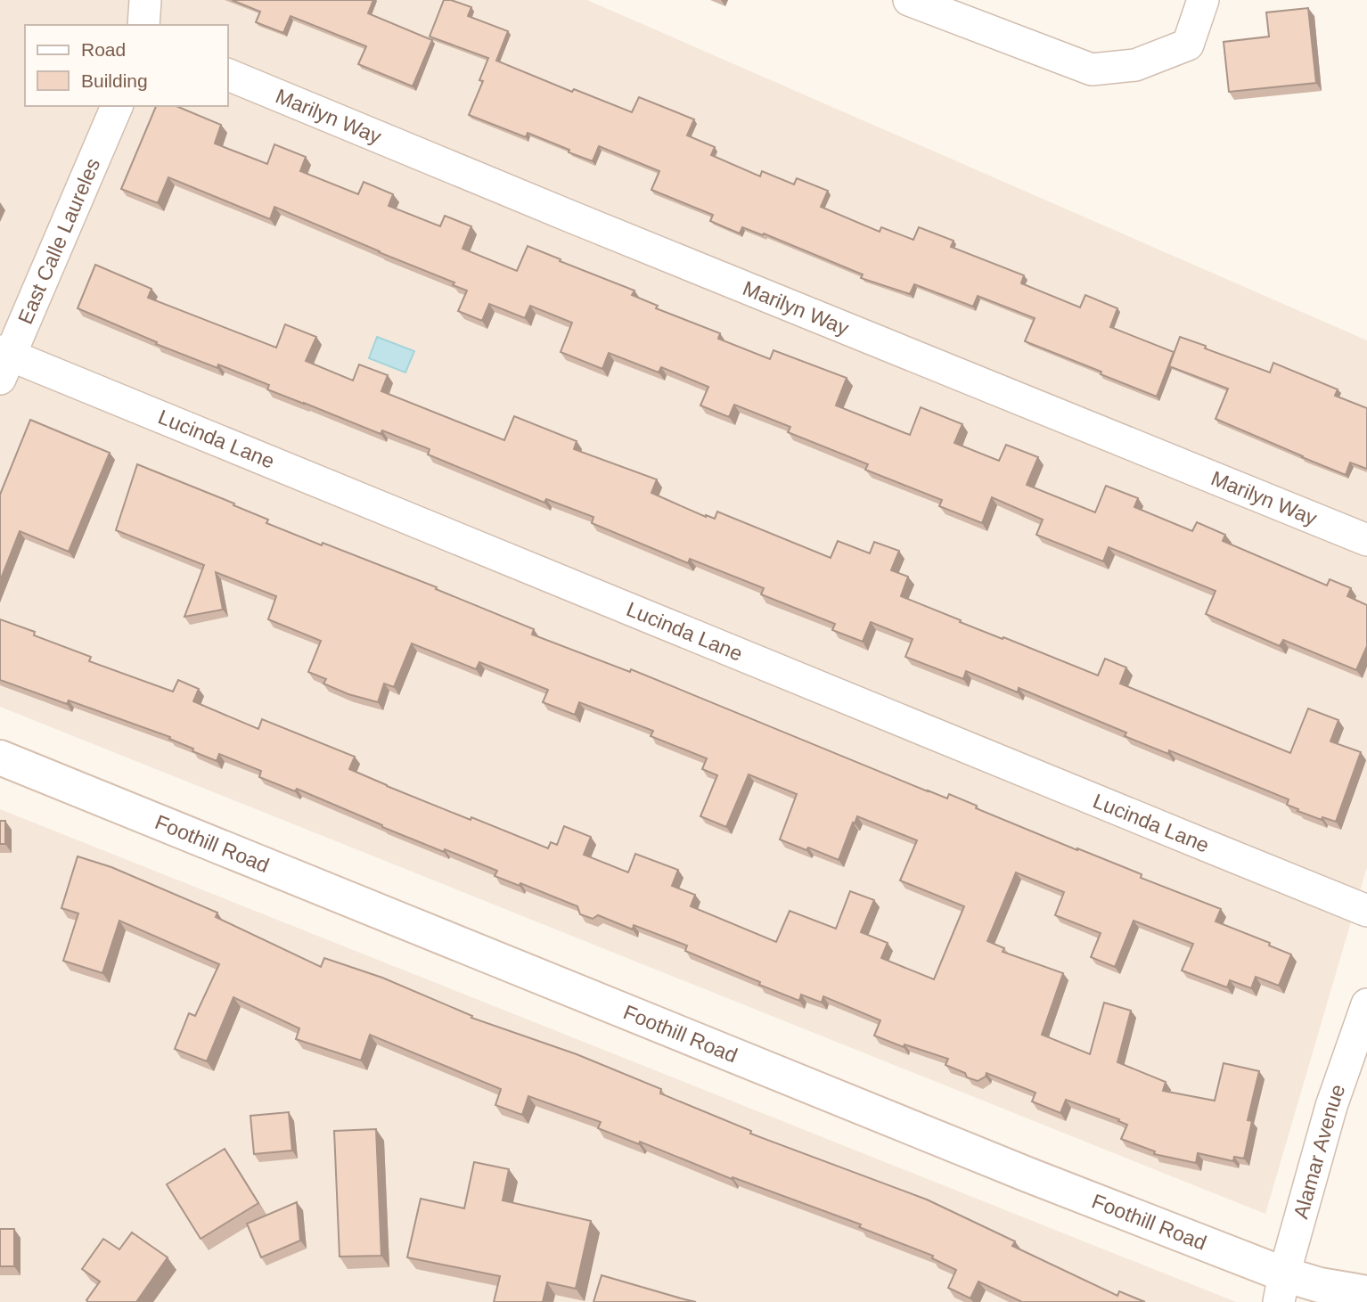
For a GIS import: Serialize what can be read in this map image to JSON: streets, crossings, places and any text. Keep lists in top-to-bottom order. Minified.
{"streets":{"main road":["Foothill Road"],"street":["Marilyn Way","East Calle Laureles","Lucinda Lane","Alamar Avenue"]},"crossings":[["East Calle Laureles","Lucinda Lane"],["Foothill Road","Alamar Avenue"]],"legend":["Road","Building"]}
